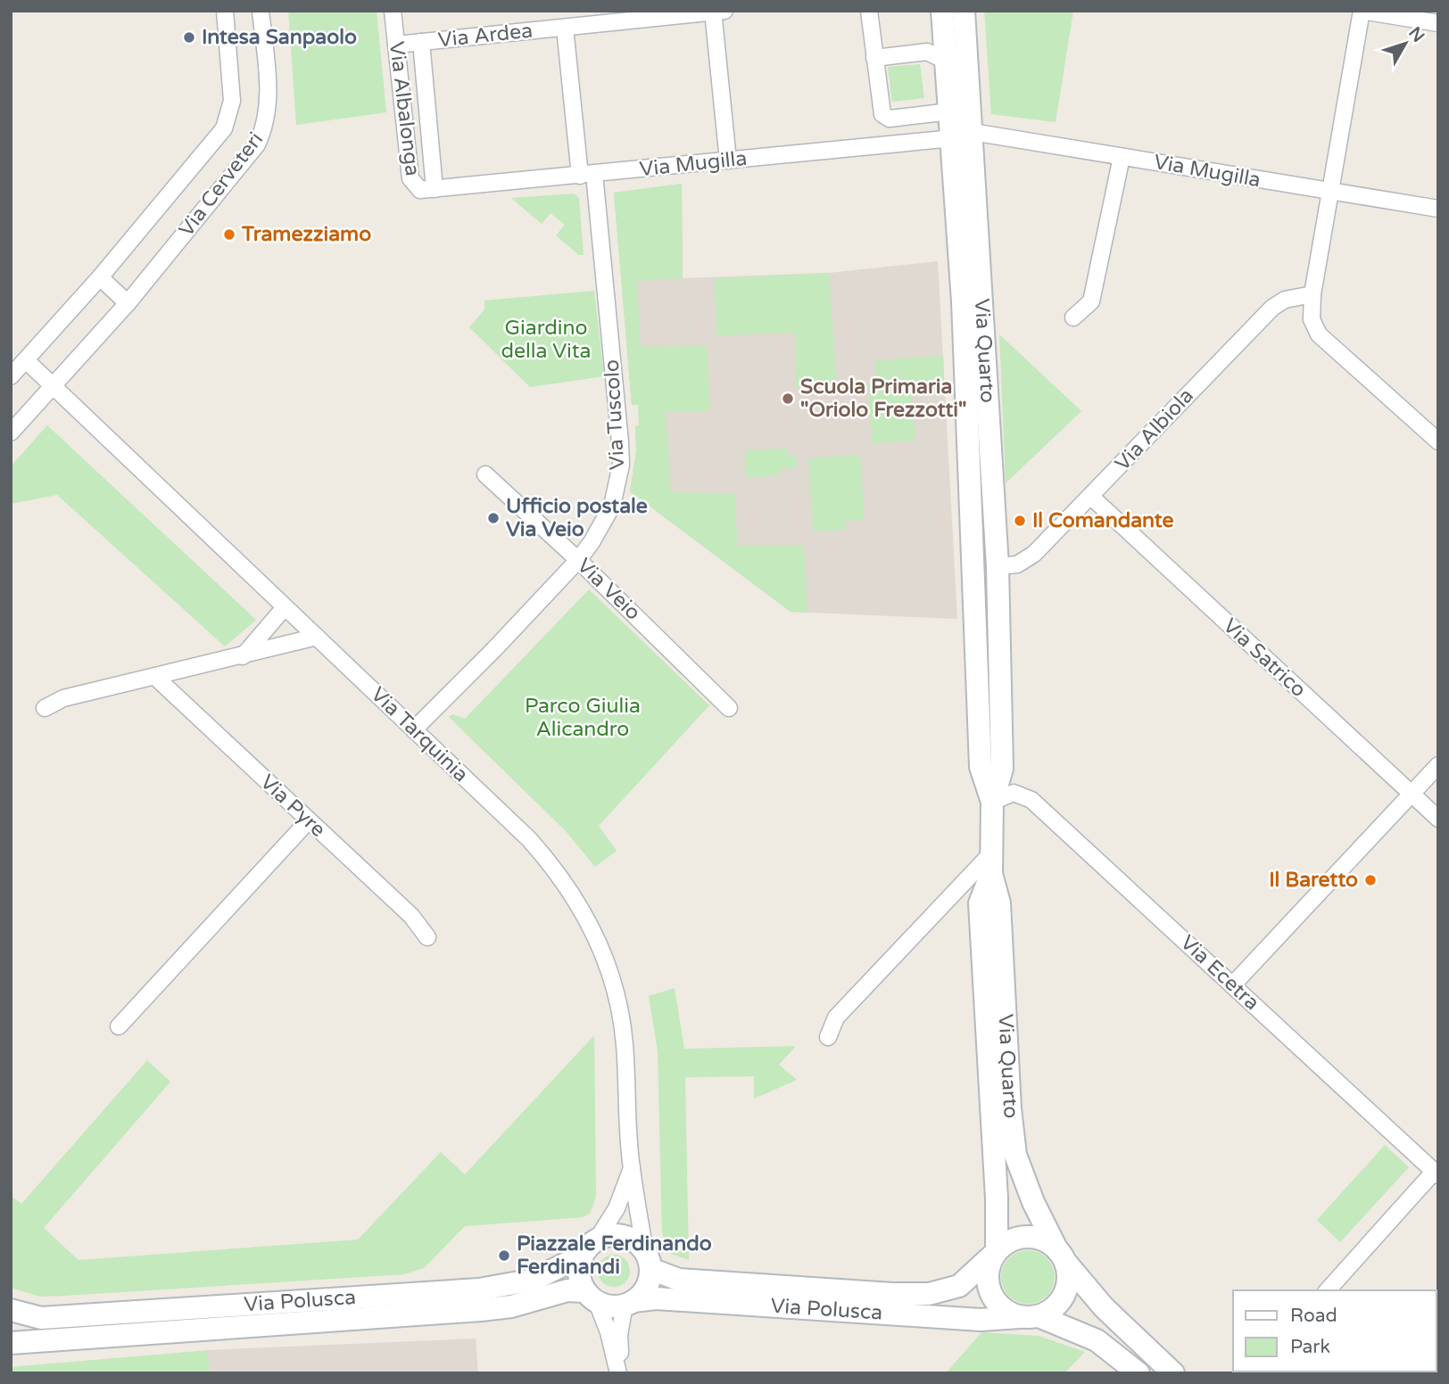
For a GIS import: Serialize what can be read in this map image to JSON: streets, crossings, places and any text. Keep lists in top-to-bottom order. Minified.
{"streets":{"street":["Via Ardea","Via Albalonga","Via Mugilla","Via Cerveteri","Via Quarto","Via Tuscolo","Via Albiola","Via Veio","Via Satrico","Via Tarquinia","Via Pyre","Via Ecetra","Via Polusca"]},"crossings":[["Via Ardea","Via Albalonga"],["Via Ardea","Via Tuscolo"],["Via Albalonga","Via Mugilla"],["Via Mugilla","Via Quarto"],["Via Mugilla","Via Tuscolo"],["Via Cerveteri","Via Tarquinia"],["Via Quarto","Via Albiola"],["Via Quarto","Via Ecetra"],["Via Quarto","Via Polusca"],["Via Tuscolo","Via Veio"],["Via Tuscolo","Via Tarquinia"],["Via Albiola","Via Satrico"],["Via Tarquinia","Via Polusca"]],"parks":["Giardino della Vita","Parco Giulia Alicandro"],"places":["Intesa Sanpaolo","Tramezziamo","Scuola Primaria \"Oriolo Frezzotti\"","Ufficio postale Via Veio","Il Comandante","Il Baretto","Piazzale Ferdinando Ferdinandi"],"legend":["Road","Park"],"north":"top right"}
